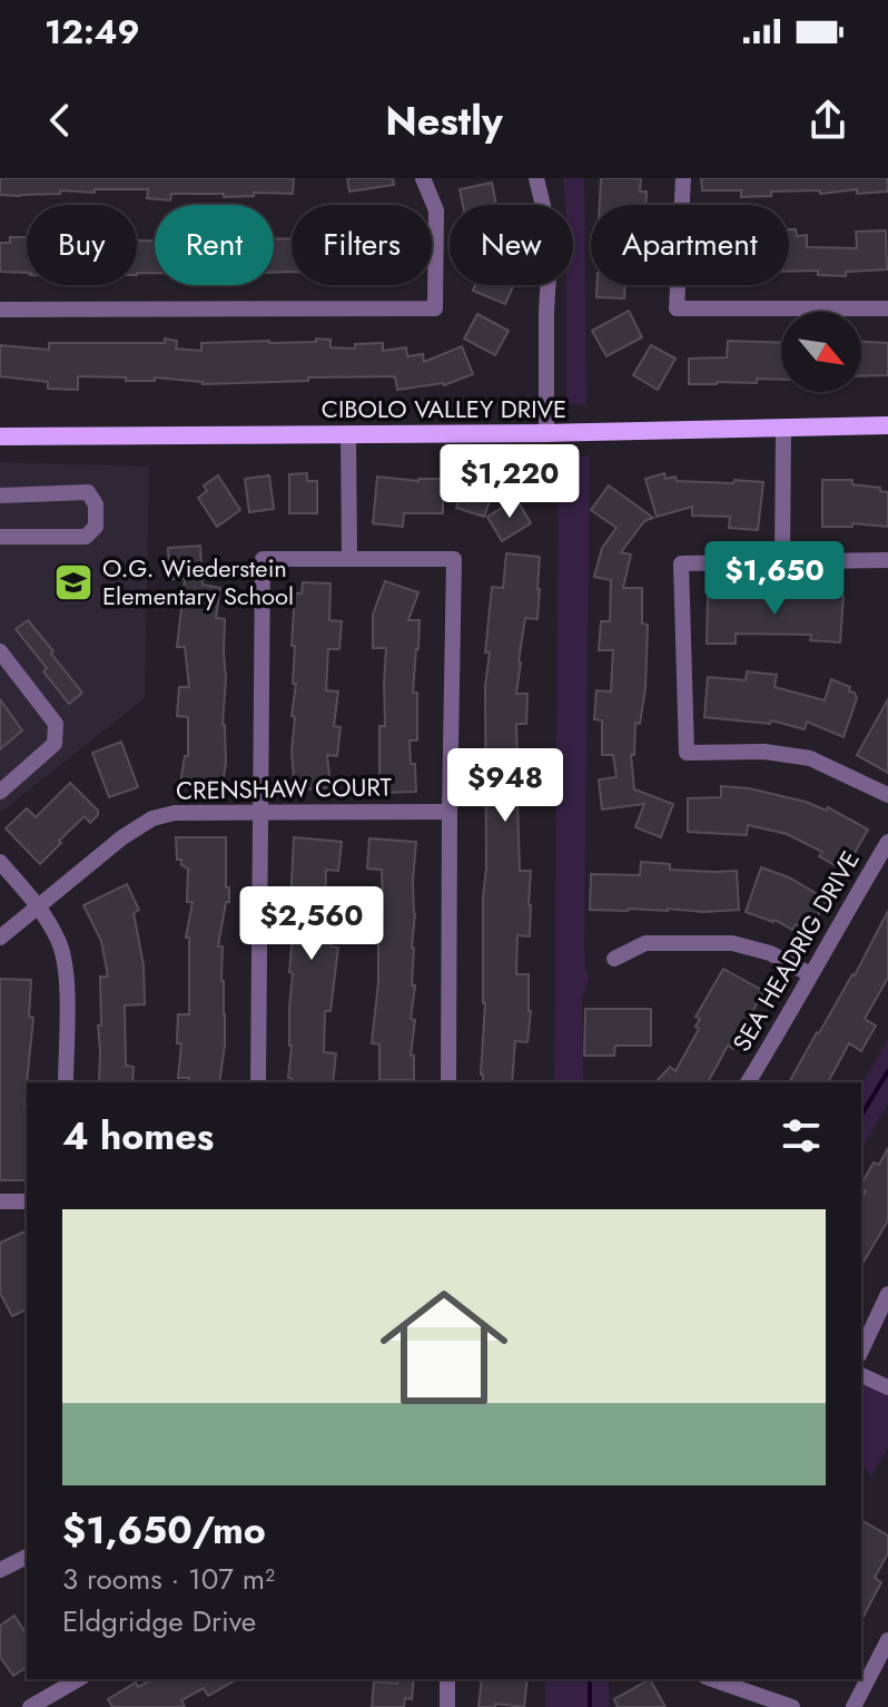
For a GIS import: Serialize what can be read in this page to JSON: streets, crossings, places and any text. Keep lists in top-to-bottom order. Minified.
{"streets":{"main road":["CIBOLO VALLEY DRIVE"],"street":["CRENSHAW COURT","SEA HEADRIG DRIVE"]},"places":{"school or university":["O.G. Wiederstein Elementary School"]},"north":"bottom right","page":{"status":"12:49","header":"Nestly","chip":["Buy","Rent","Filters","New","Apartment"],"price":["$1,220","$1,650","$948","$2,560"],"heading":"4 homes","list":[{"name":"$1,650/mo","note":"3 rooms · 107 m² · Eldgridge Drive"}]}}
